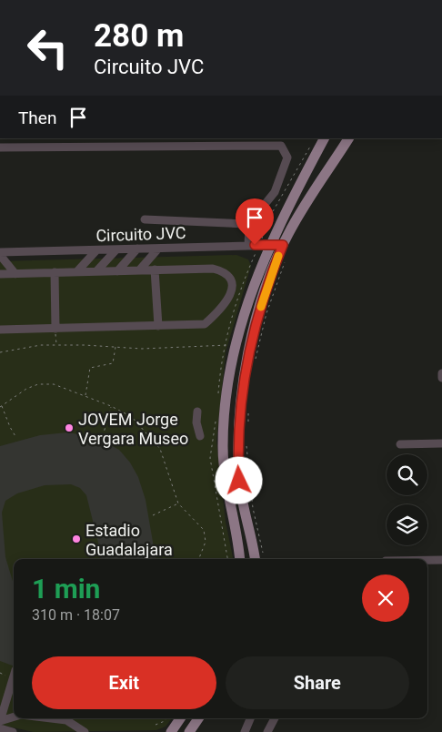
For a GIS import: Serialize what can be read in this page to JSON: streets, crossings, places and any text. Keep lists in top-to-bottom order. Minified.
{"streets":{"lane":["Circuito JVC"]},"places":["JOVEM Jorge Vergara Museo","Estadio Guadalajara"],"page":{"turn":["280 m","Circuito JVC"],"then":"Then","heading":["1 min","310 m · 18:07"],"buttons":["Exit","Share"]}}
